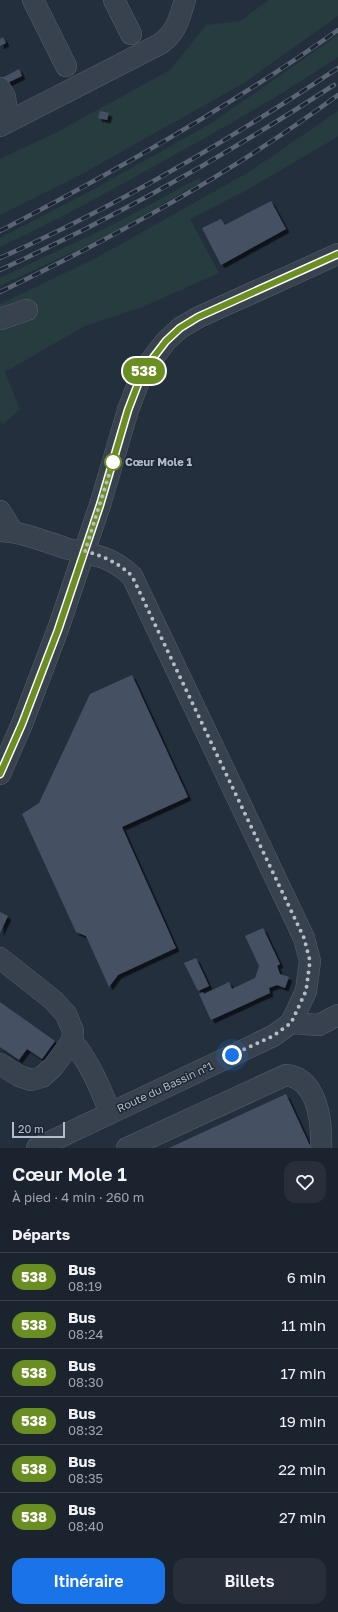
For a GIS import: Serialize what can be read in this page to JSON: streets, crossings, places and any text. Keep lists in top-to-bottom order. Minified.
{"streets":{"street":["Route du Bassin n°1"]},"places":["Cœur Mole 1"],"lines":["bus line 538"],"scale_bar":"20 m","page":{"on_map":"538","scale":"20 m","heading":[["Cœur Mole 1","À pied · 4 min · 260 m"],"Départs"],"list":[{"mark":"538","name":"Bus","note":"08:19","value":"6 min"},{"mark":"538","name":"Bus","note":"08:24","value":"11 min"},{"mark":"538","name":"Bus","note":"08:30","value":"17 min"},{"mark":"538","name":"Bus","note":"08:32","value":"19 min"},{"mark":"538","name":"Bus","note":"08:35","value":"22 min"},{"mark":"538","name":"Bus","note":"08:40","value":"27 min"}],"buttons":["Itinéraire","Billets"]}}
